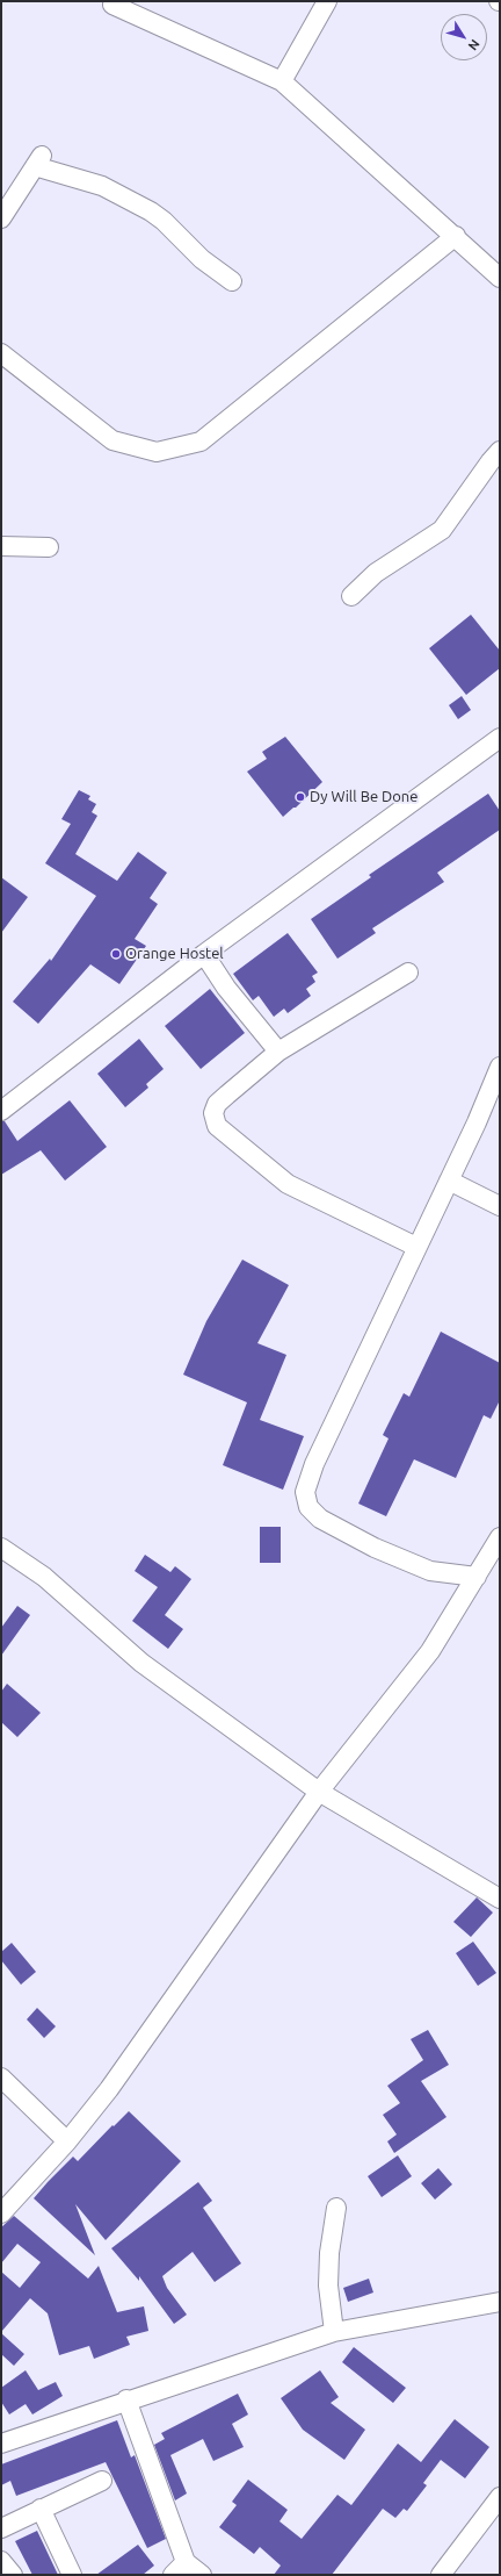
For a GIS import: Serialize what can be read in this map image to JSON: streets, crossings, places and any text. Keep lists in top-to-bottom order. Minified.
{"places":["Dy Will Be Done","Orange Hostel"],"north":"bottom right"}
